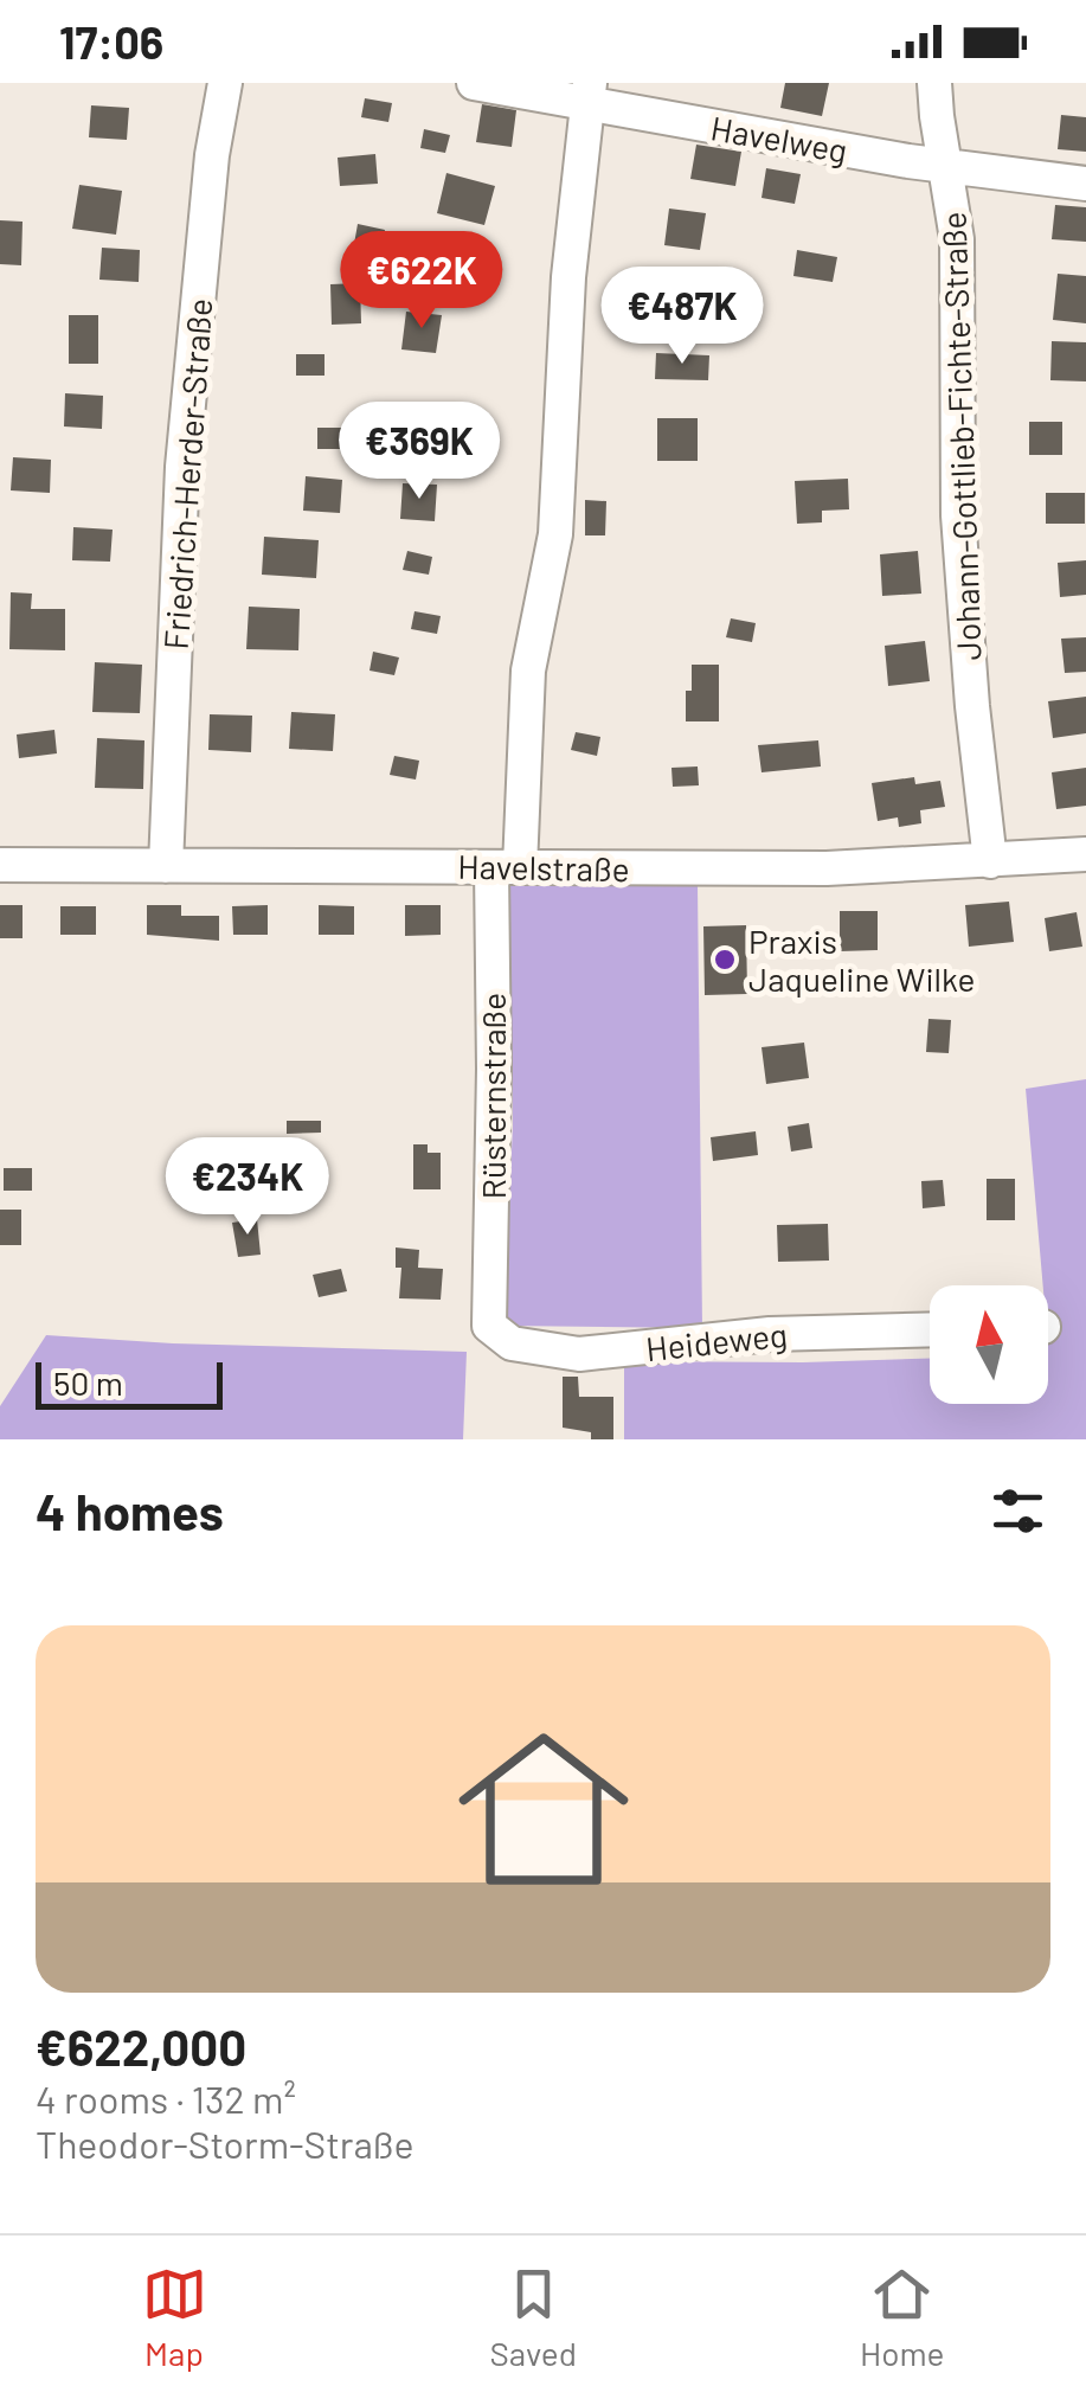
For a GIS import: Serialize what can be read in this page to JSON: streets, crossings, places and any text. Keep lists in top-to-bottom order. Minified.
{"streets":{"street":["Havelweg","Johann-Gottlieb-Fichte-Straße","Friedrich-Herder-Straße","Havelstraße","Rüsternstraße","Heideweg"]},"crossings":[["Havelweg","Johann-Gottlieb-Fichte-Straße"],["Havelweg","Rüsternstraße"],["Johann-Gottlieb-Fichte-Straße","Havelstraße"],["Friedrich-Herder-Straße","Havelstraße"],["Havelstraße","Rüsternstraße"],["Rüsternstraße","Heideweg"]],"places":["Praxis Jaqueline Wilke"],"scale_bar":"50 m","north":"top","page":{"status":"17:06","price":["€622K","€487K","€369K","€234K"],"scale":"50 m","heading":"4 homes","list":[{"name":"€622,000","note":"4 rooms · 132 m² · Theodor-Storm-Straße"}],"tabs":["Map","Saved","Home"]}}
